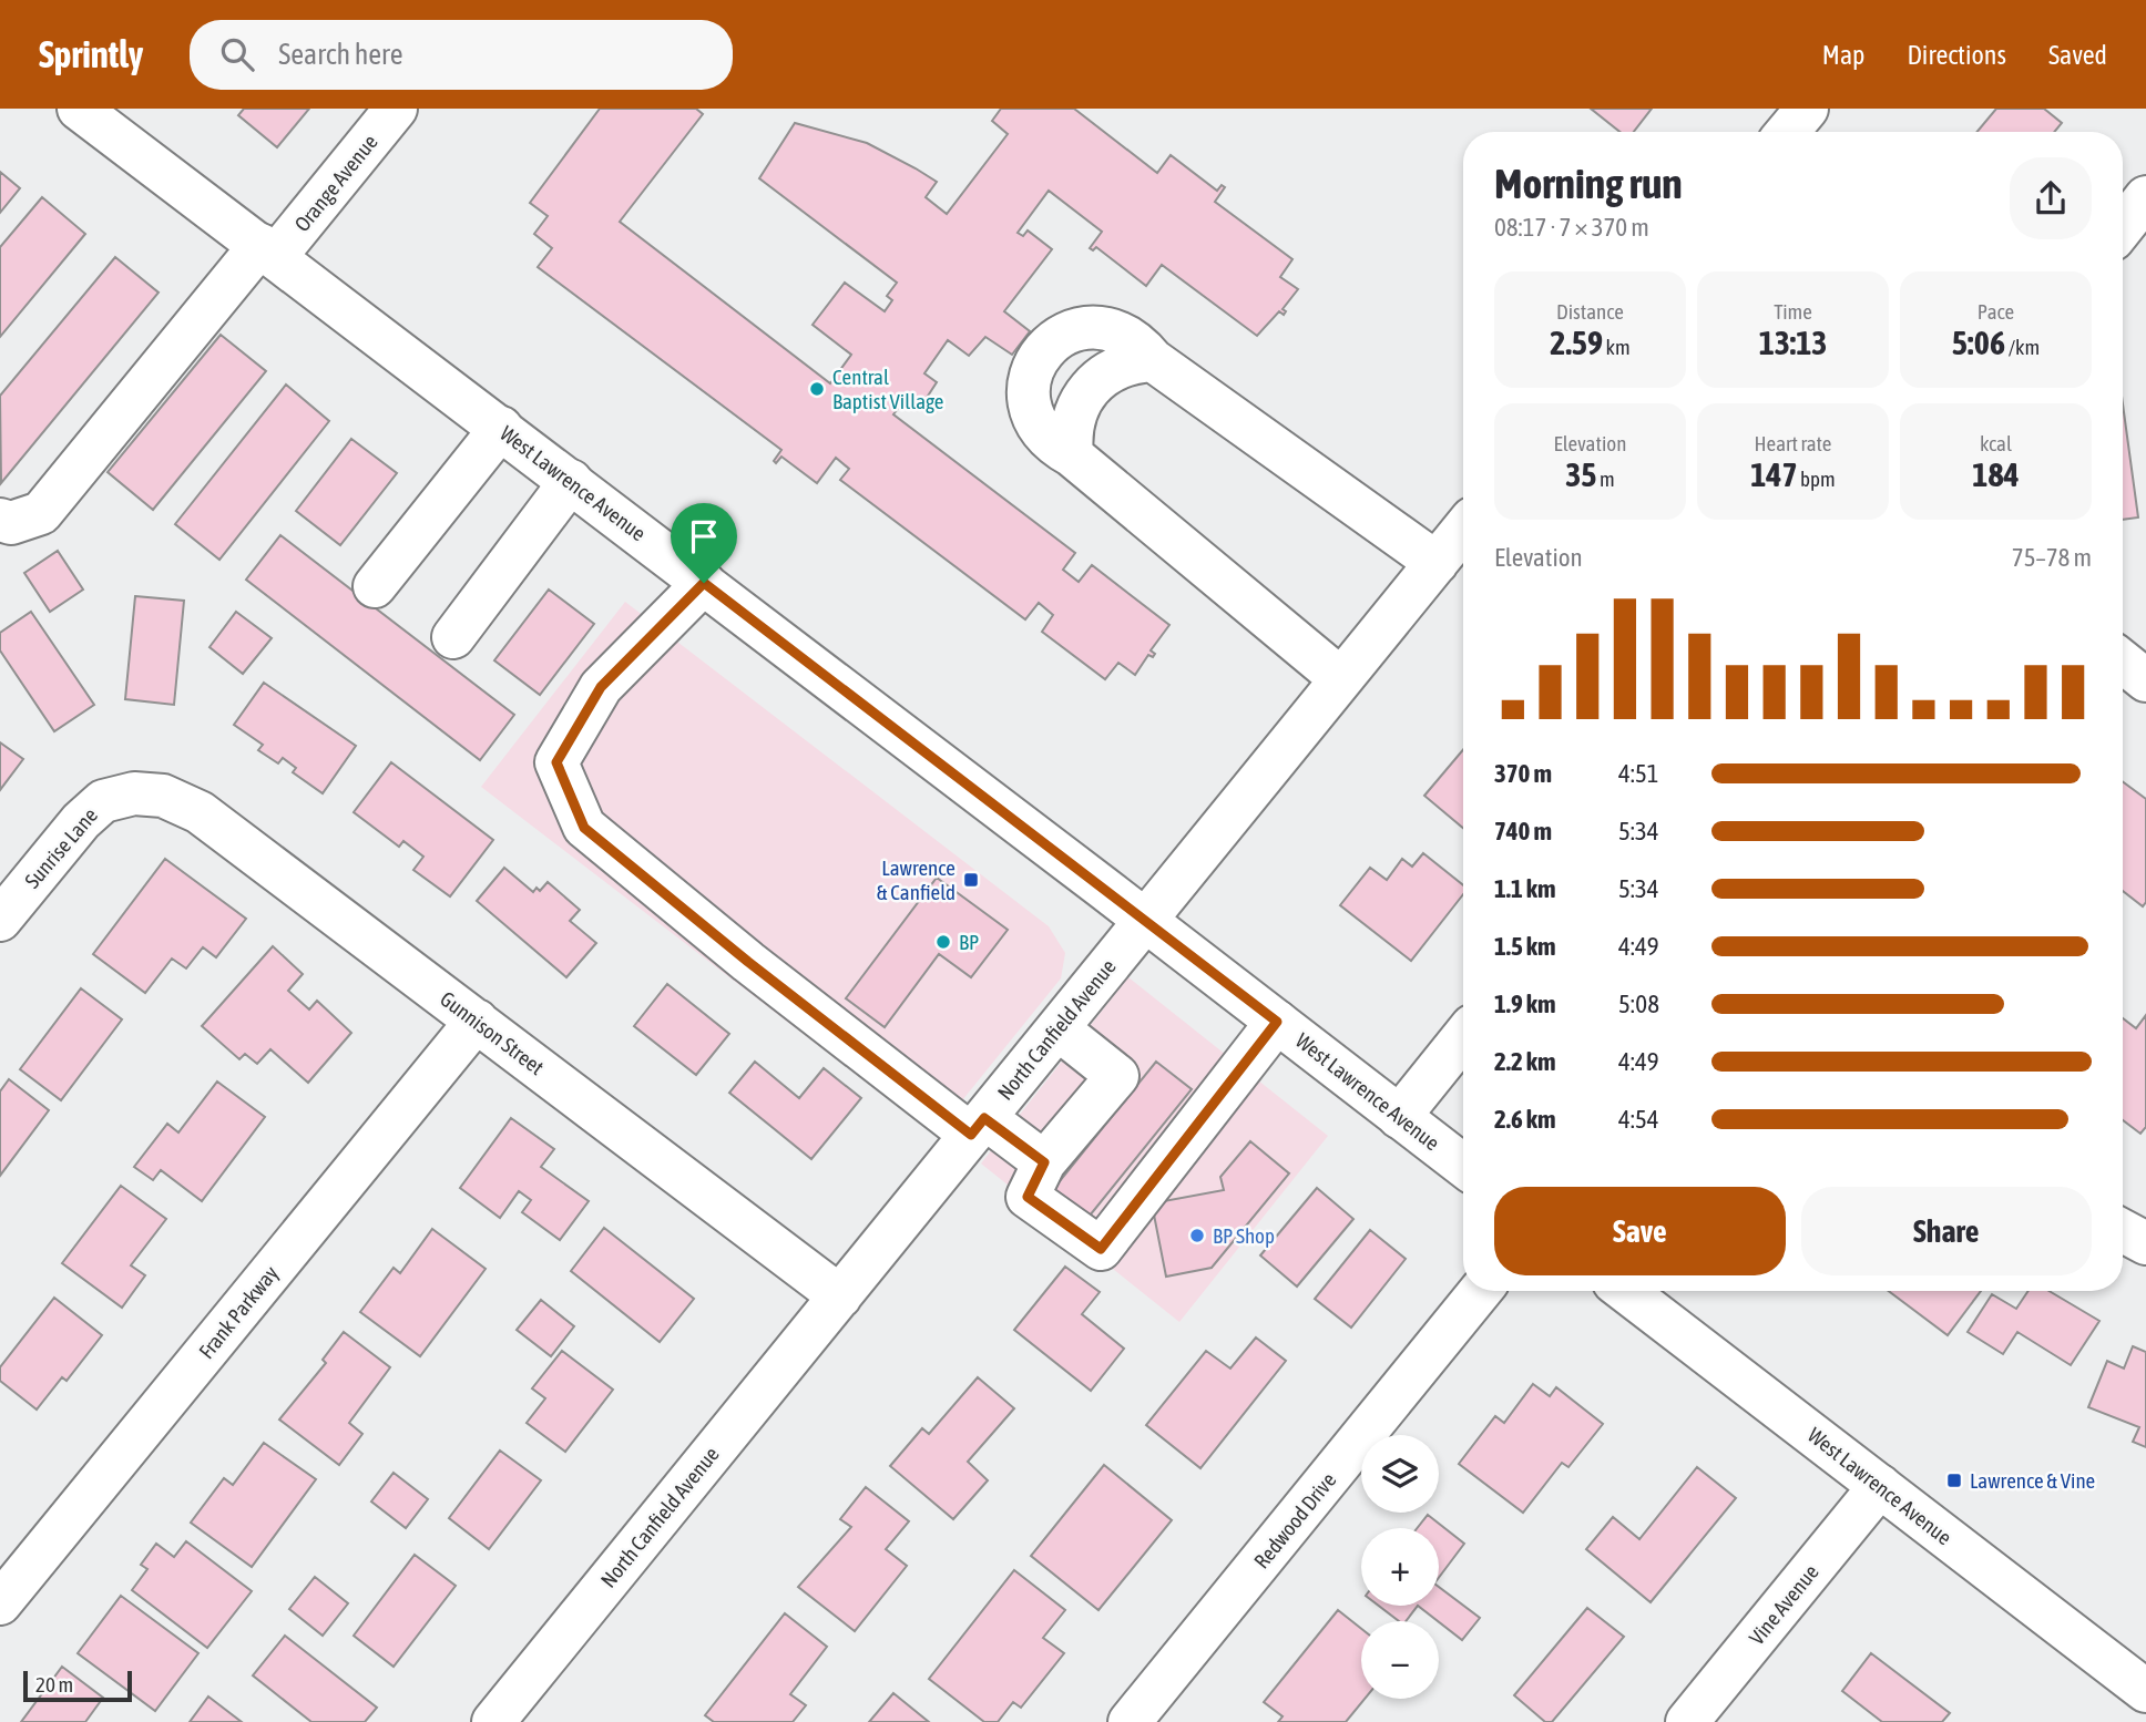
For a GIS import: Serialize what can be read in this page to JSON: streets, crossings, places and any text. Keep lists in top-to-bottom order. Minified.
{"streets":{"street":["Orange Avenue","West Lawrence Avenue","Sunrise Lane","North Canfield Avenue","Gunnison Street","Frank Parkway","Redwood Drive","Vine Avenue"]},"crossings":[["Orange Avenue","West Lawrence Avenue"],["West Lawrence Avenue","North Canfield Avenue"],["West Lawrence Avenue","Vine Avenue"],["Sunrise Lane","Gunnison Street"],["North Canfield Avenue","Gunnison Street"],["Gunnison Street","Frank Parkway"]],"places":{"other":["Central Baptist Village","BP","BP Shop"],"transit":["Lawrence & Canfield","Lawrence & Vine"]},"scale_bar":"20 m","page":{"header":"Sprintly","search":"Search here","nav":["Map","Directions","Saved"],"heading":["Morning run","08:17 · 7 × 370 m"],"stats":[["Distance","2.59 km"],["Time","13:13"],["Pace","5:06 /km"],["Elevation","35 m"],["Heart rate","147 bpm"],["kcal","184"]],"chart":["Elevation","75–78 m"],"list":[{"name":"370 m","note":"4:51"},{"name":"740 m","note":"5:34"},{"name":"1.1 km","note":"5:34"},{"name":"1.5 km","note":"4:49"},{"name":"1.9 km","note":"5:08"},{"name":"2.2 km","note":"4:49"},{"name":"2.6 km","note":"4:54"}],"buttons":["Save","Share"],"map_buttons":["+","−"],"scale":"20 m"}}
